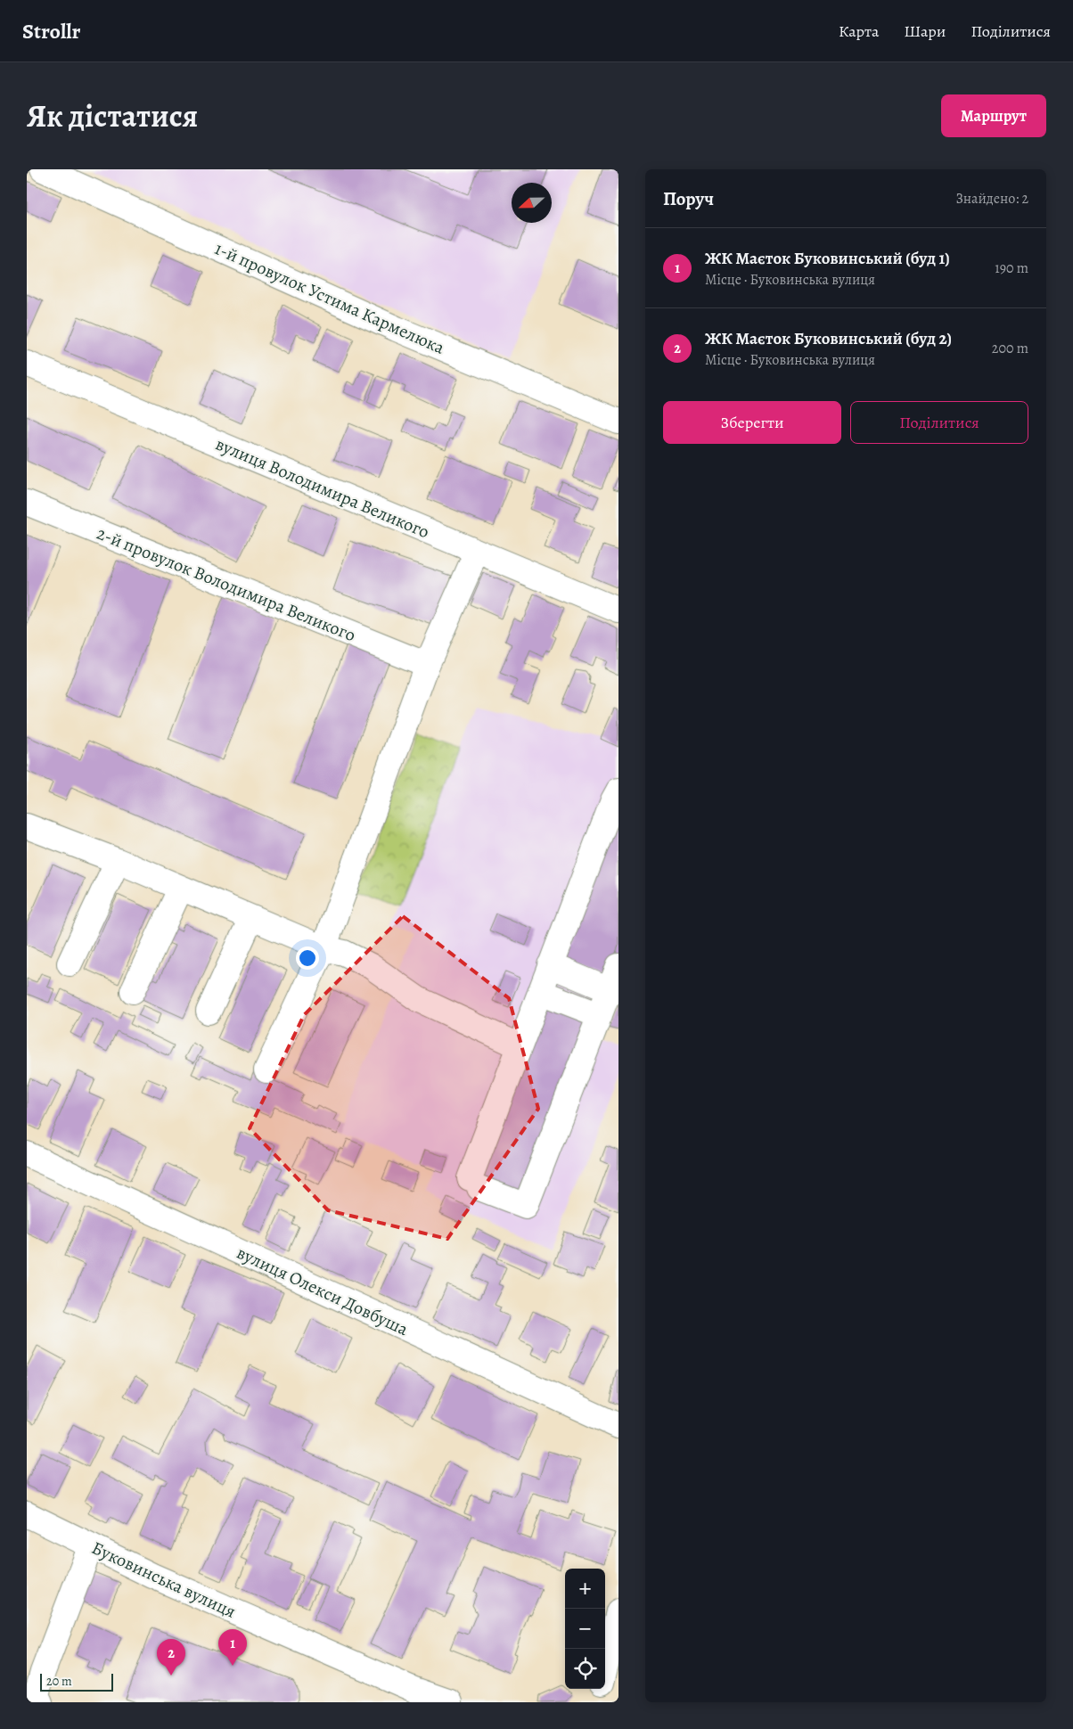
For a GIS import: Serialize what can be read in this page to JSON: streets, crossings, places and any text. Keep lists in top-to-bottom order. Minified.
{"streets":{"street":["1-й провулок Устима Кармелюка","вулиця Володимира Великого","2-й провулок Володимира Великого","вулиця Олекси Довбуша","Буковинська вулиця"]},"scale_bar":"20 m","north":"left","page":{"header":"Strollr","nav":["Карта","Шари","Поділитися"],"title":"Як дістатися","buttons":["Маршрут",["Зберегти","Поділитися"]],"heading":["Поруч","Знайдено: 2"],"list":[{"mark":"1","name":"ЖК Маєток Буковинський (буд 1)","note":"Місце · Буковинська вулиця","value":"190 m"},{"mark":"2","name":"ЖК Маєток Буковинський (буд 2)","note":"Місце · Буковинська вулиця","value":"200 m"}],"map_buttons":["+","−"],"pins":["1","2"],"scale":"20 m"}}
